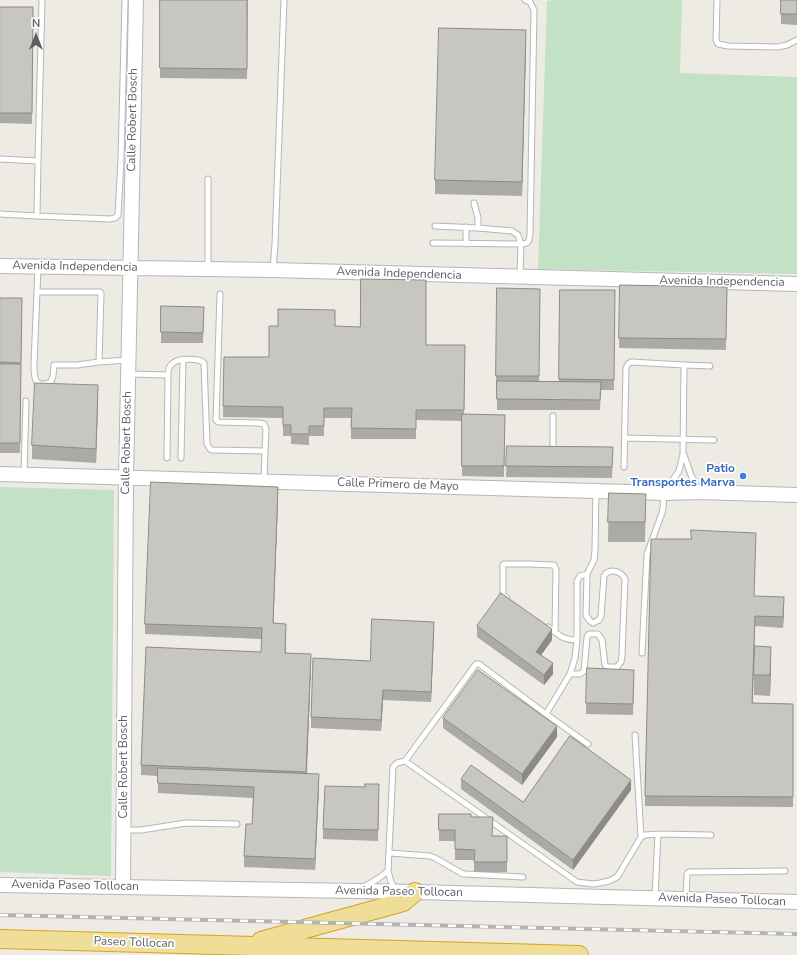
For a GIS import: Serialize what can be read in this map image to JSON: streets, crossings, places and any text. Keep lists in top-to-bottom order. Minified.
{"streets":{"highway":["Paseo Tollocan"],"main road":["Calle Robert Bosch","Avenida Independencia","Calle Primero de Mayo","Avenida Paseo Tollocan"]},"crossings":[["Calle Robert Bosch","Avenida Independencia"],["Calle Robert Bosch","Calle Primero de Mayo"],["Calle Robert Bosch","Avenida Paseo Tollocan"]],"places":["Patio Transportes Marva"],"north":"top"}
